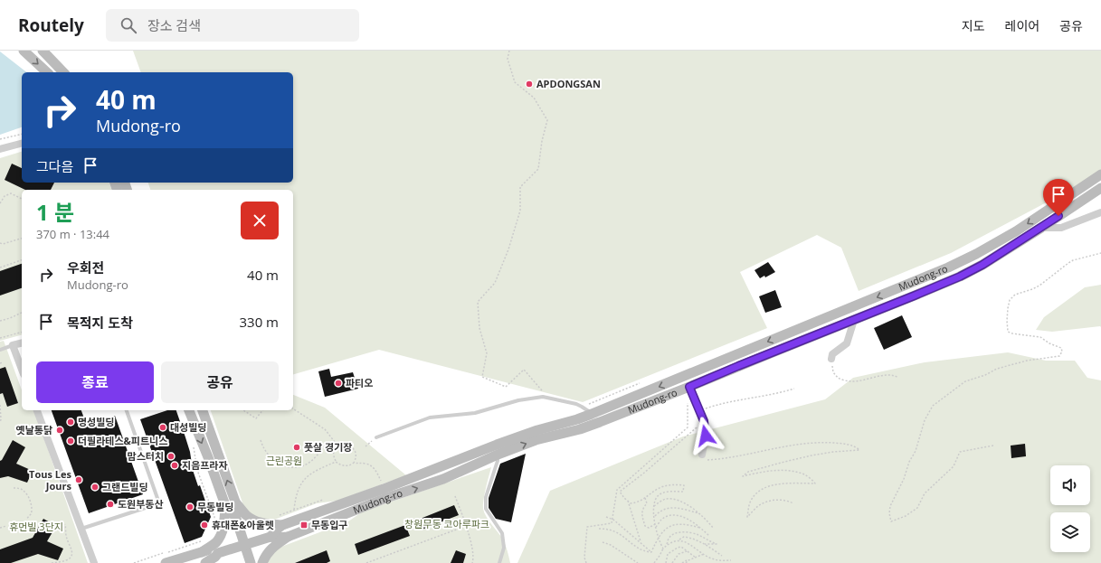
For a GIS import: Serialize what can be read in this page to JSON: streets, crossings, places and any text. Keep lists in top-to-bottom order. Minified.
{"streets":{"main road":["Mudong-ro"]},"parks":["근린공원","창원무동 코아루파크","휴먼빌 3단지"],"places":{"other":["APDONGSAN","파티오","명성빌딩","대성빌딩","옛날통닭","더필라테스&피트니스","풋살 경기장","맘스터치","지음프라자","Tous Les Jours","그랜드빌딩","도원부동산","무동빌딩","휴대폰&아울렛"],"transit":["무동입구"]},"page":{"header":"Routely","search":"장소 검색","nav":["지도","레이어","공유"],"turn":["40 m","Mudong-ro"],"then":"그다음","heading":["1 분","370 m · 13:44"],"list":[{"name":"우회전","note":"Mudong-ro","value":"40 m"},{"name":"목적지 도착","value":"330 m"}],"buttons":["종료","공유"]}}
